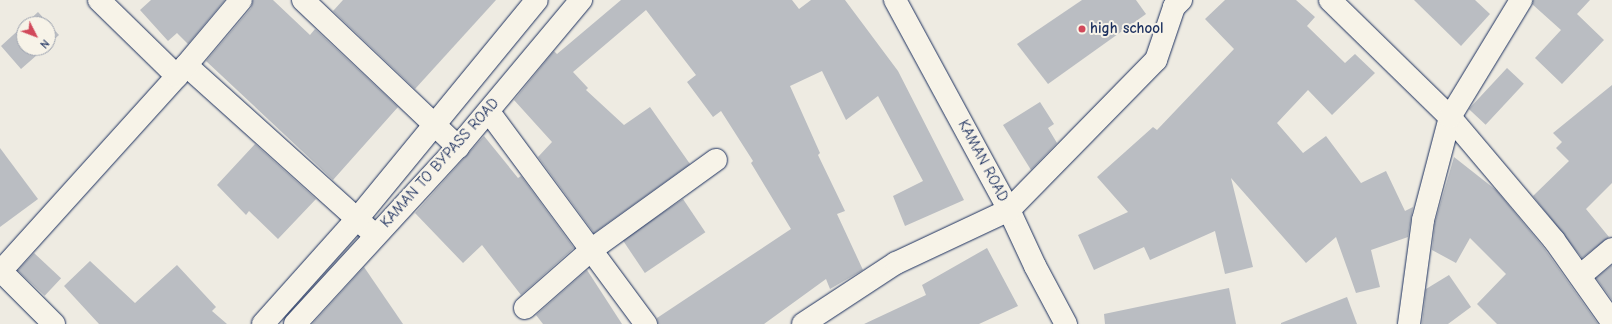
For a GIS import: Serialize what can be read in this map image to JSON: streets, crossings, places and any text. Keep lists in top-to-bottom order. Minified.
{"streets":{"street":["KAMAN ROAD","KAMAN TO BYPASS ROAD"]},"places":["high school"],"north":"bottom right"}
